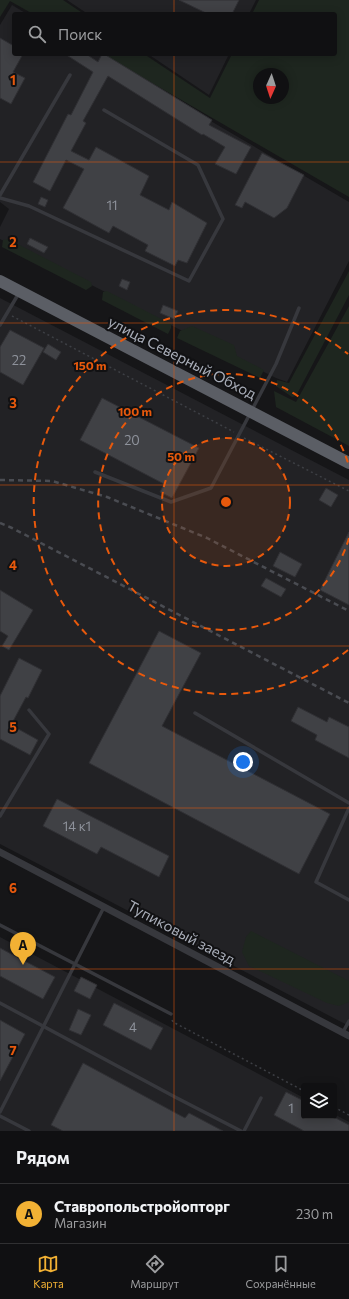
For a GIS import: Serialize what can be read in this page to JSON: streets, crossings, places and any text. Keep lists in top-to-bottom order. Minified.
{"streets":{"highway":["улица Северный Обход"],"street":["Тупиковый заезд"]},"house_numbers":["11","22","20","14 к1","4","1"],"north":"bottom","page":{"search":"Поиск","pins":"A","heading":"Рядом","list":[{"mark":"A","name":"Ставропольстройопторг","note":"Магазин","value":"230 m"}],"nav":["Карта","Маршрут","Сохранённые"]},"grid":{"rows":["1","2","3","4","5","6","7"]},"rings":["150 m","100 m","50 m"]}
